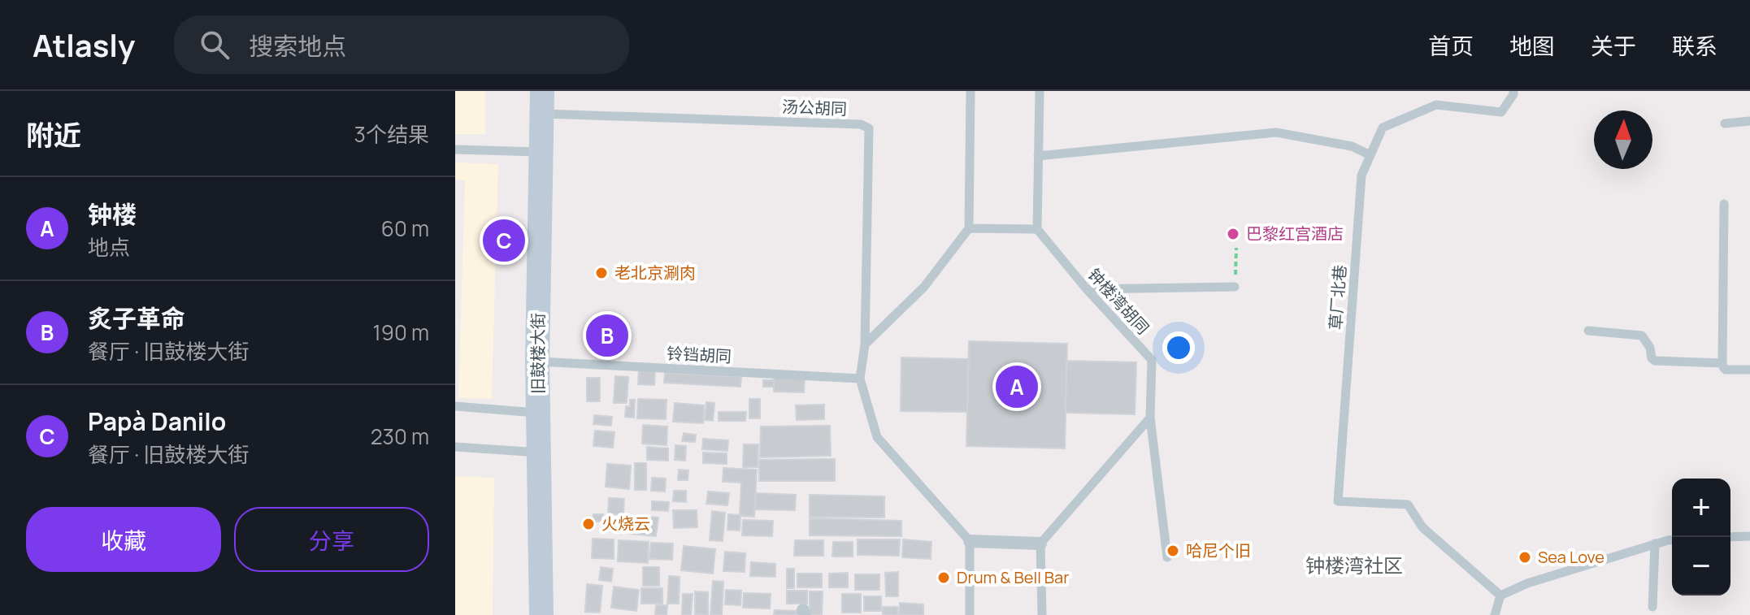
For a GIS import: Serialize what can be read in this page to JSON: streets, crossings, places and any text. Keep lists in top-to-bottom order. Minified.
{"streets":{"main road":["旧鼓楼大街"],"lane":["汤公胡同","草厂北巷","钟楼湾胡同","铃铛胡同"]},"crossings":[["汤公胡同","旧鼓楼大街"],["旧鼓楼大街","铃铛胡同"]],"districts":["钟楼湾社区"],"places":["巴黎红宫酒店","老北京涮肉","火烧云","哈尼个旧","Sea Love","Drum & Bell Bar"],"north":"top","page":{"header":"Atlasly","search":"搜索地点","nav":["首页","地图","关于","联系"],"heading":["附近","3个结果"],"list":[{"mark":"A","name":"钟楼","note":"地点","value":"60 m"},{"mark":"B","name":"炙子革命","note":"餐厅 · 旧鼓楼大街","value":"190 m"},{"mark":"C","name":"Papà Danilo","note":"餐厅 · 旧鼓楼大街","value":"230 m"}],"pins":["C","B","A"],"map_buttons":["+","−"],"buttons":["收藏","分享"]}}
